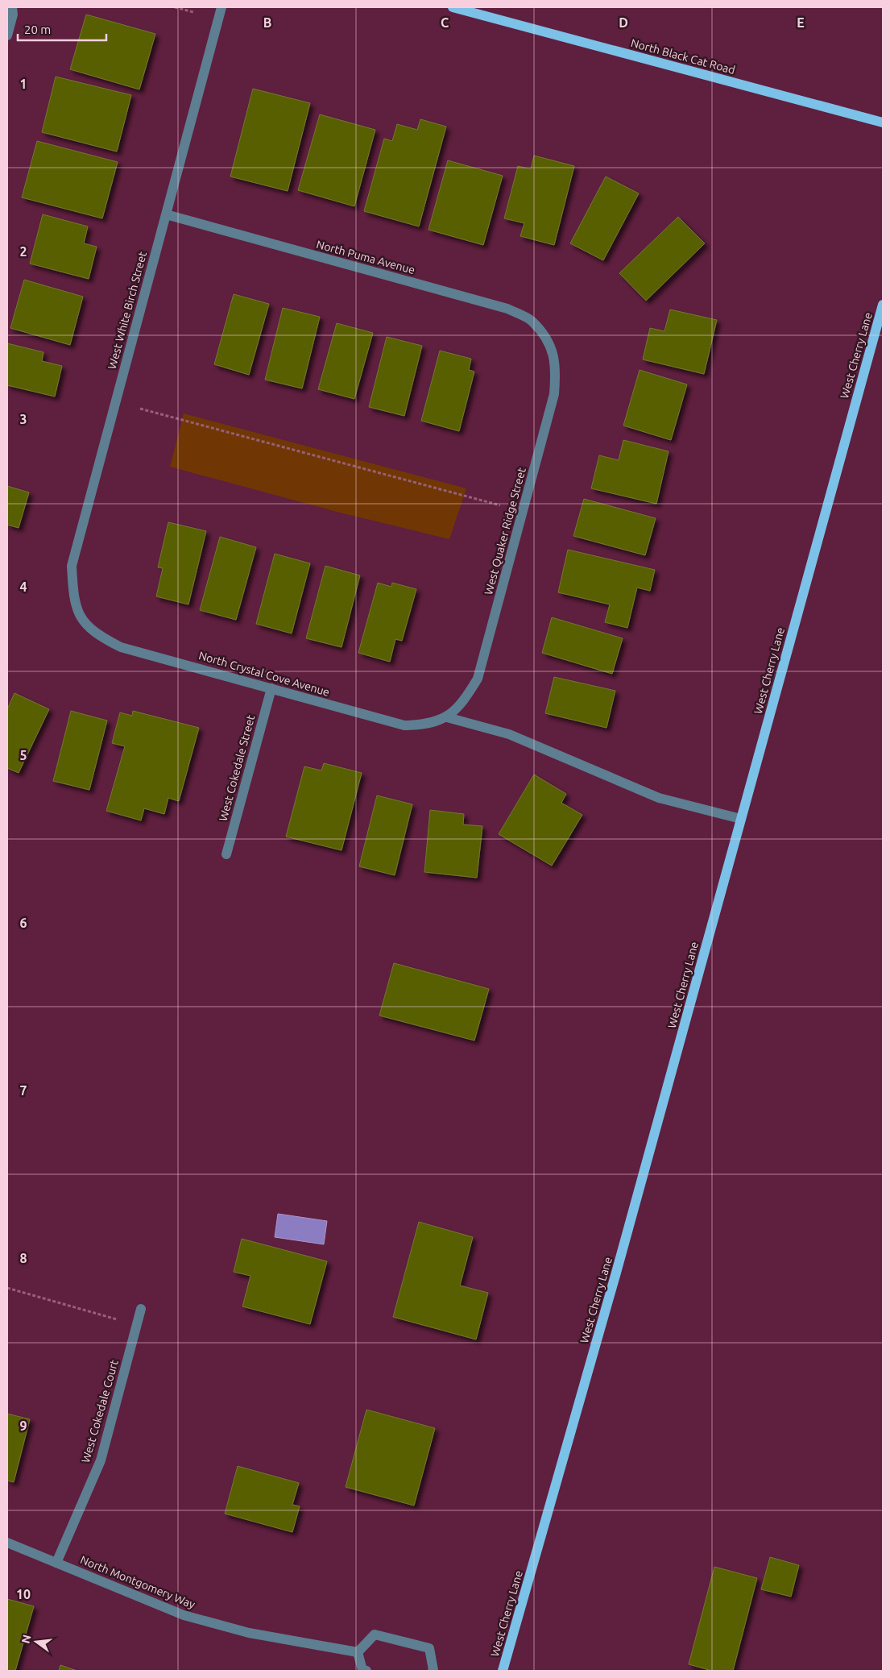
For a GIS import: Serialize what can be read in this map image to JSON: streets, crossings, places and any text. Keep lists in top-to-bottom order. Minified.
{"streets":{"main road":["North Black Cat Road","West Cherry Lane"],"street":["North Puma Avenue","West White Birch Street","West Quaker Ridge Street","North Crystal Cove Avenue","West Cokedale Street","West Cokedale Court","North Montgomery Way"]},"crossings":[["North Puma Avenue","West White Birch Street"],["North Puma Avenue","West Quaker Ridge Street"],["West White Birch Street","North Crystal Cove Avenue"],["West Quaker Ridge Street","North Crystal Cove Avenue"],["North Crystal Cove Avenue","West Cokedale Street"],["West Cokedale Court","North Montgomery Way"]],"scale_bar":"20 m","north":"left","grid":{"columns":["B","C","D","E"],"rows":["1","2","3","4","5","6","7","8","9","10"]}}
